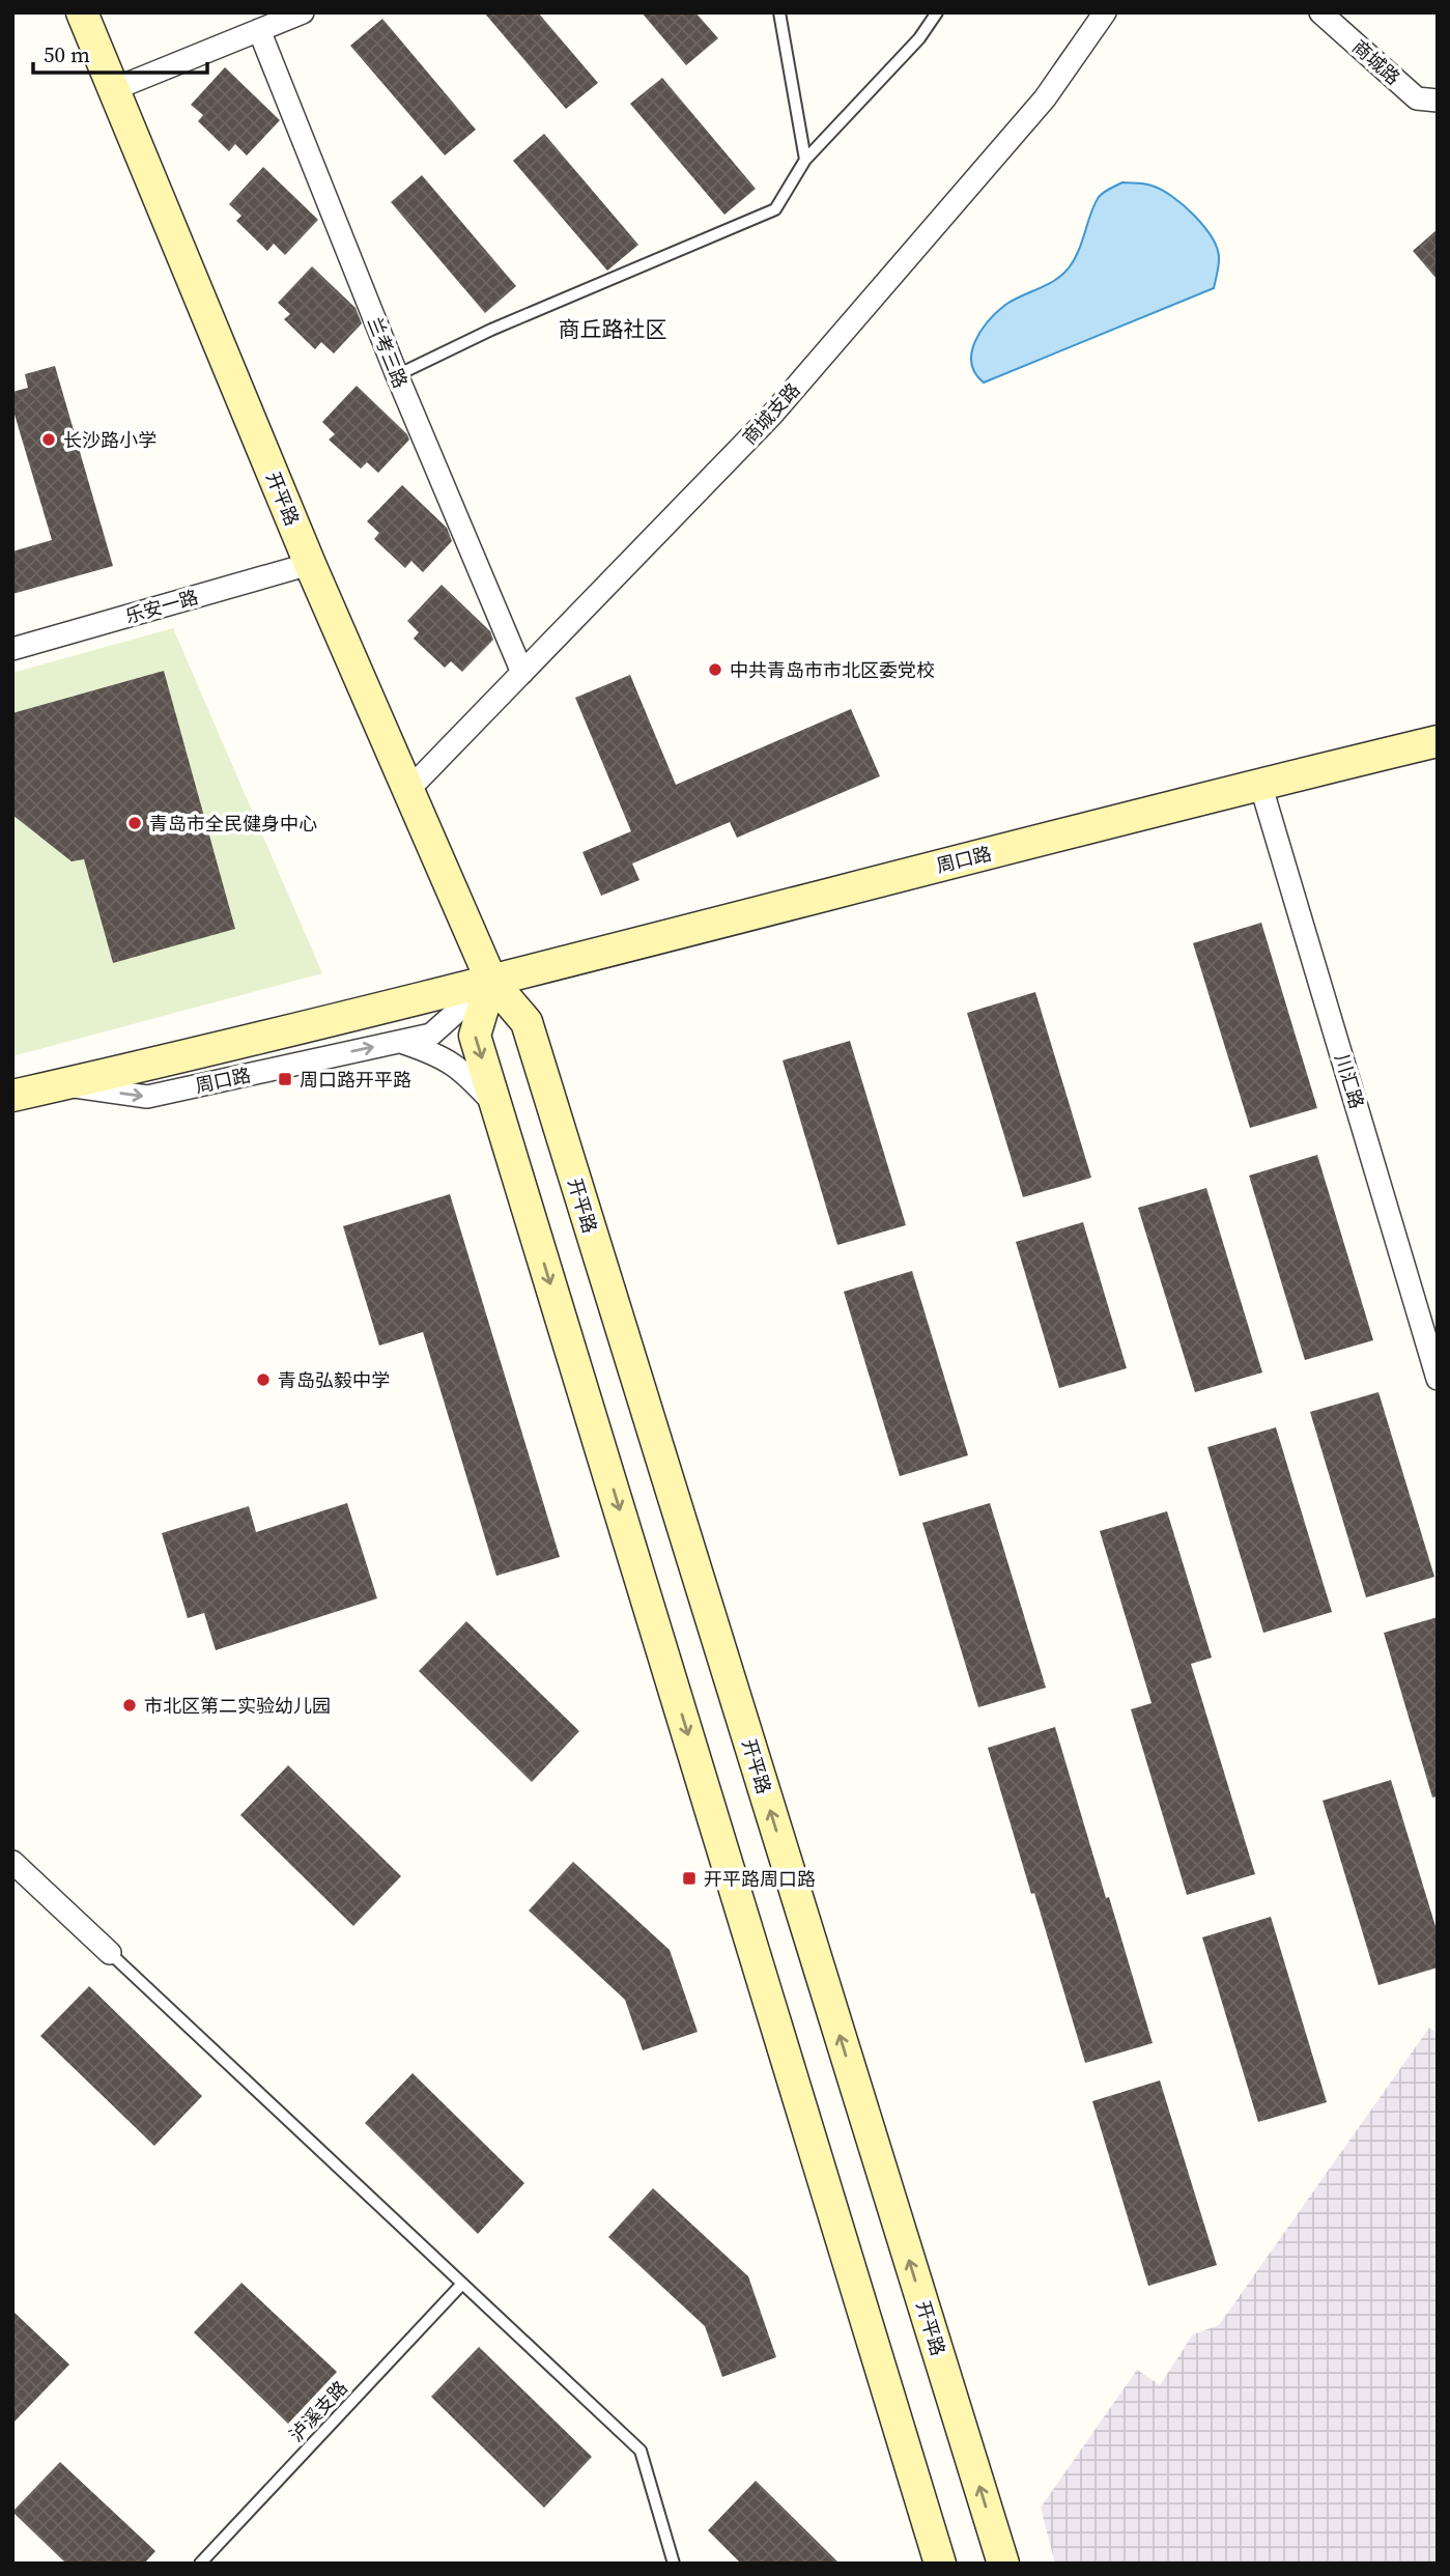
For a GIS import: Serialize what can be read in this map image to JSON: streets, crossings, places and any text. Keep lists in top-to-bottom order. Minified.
{"streets":{"main road":["开平路","周口路"],"street":["商城路","兰考三路","商城支路","乐安一路","川汇路"],"lane":["泸溪支路"]},"crossings":[["兰考三路","商城支路"],["商城支路","开平路"],["开平路","乐安一路"],["开平路","周口路"],["周口路","川汇路"]],"districts":["商丘路社区"],"places":{"other":["长沙路小学","中共青岛市市北区委党校","青岛市全民健身中心","青岛弘毅中学","市北区第二实验幼儿园"],"transit":["周口路开平路","开平路周口路"]},"scale_bar":"50 m"}
